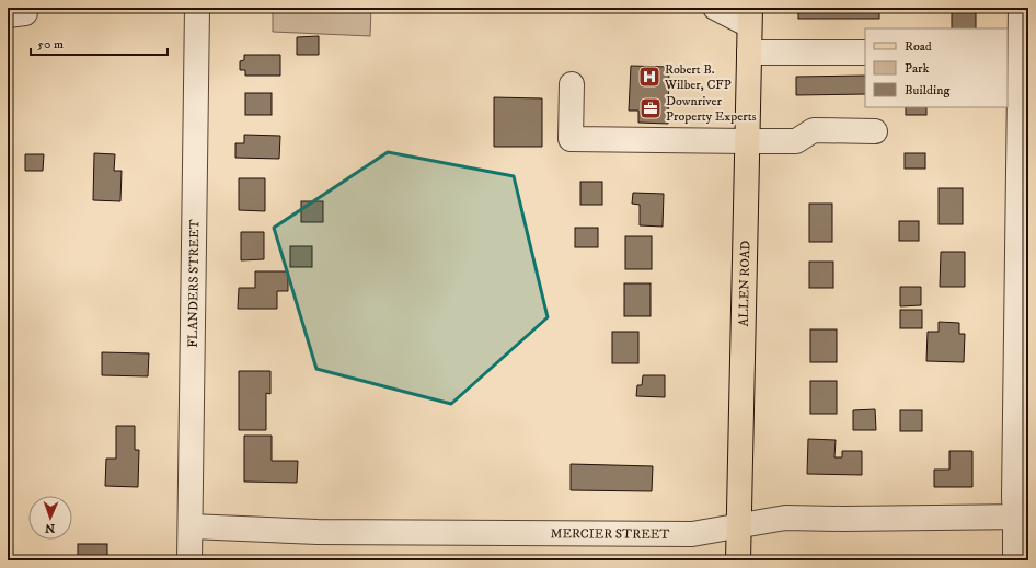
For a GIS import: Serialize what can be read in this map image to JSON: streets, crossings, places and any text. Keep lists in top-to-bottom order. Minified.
{"streets":{"main road":["ALLEN ROAD"],"street":["FLANDERS STREET","MERCIER STREET"]},"crossings":[["ALLEN ROAD","MERCIER STREET"],["FLANDERS STREET","MERCIER STREET"]],"places":{"hospital":["Robert B. Wilber, CFP"],"office":["Downriver Property Experts"]},"legend":["Road","Park","Building"],"scale_bar":"50 m","north":"bottom"}
